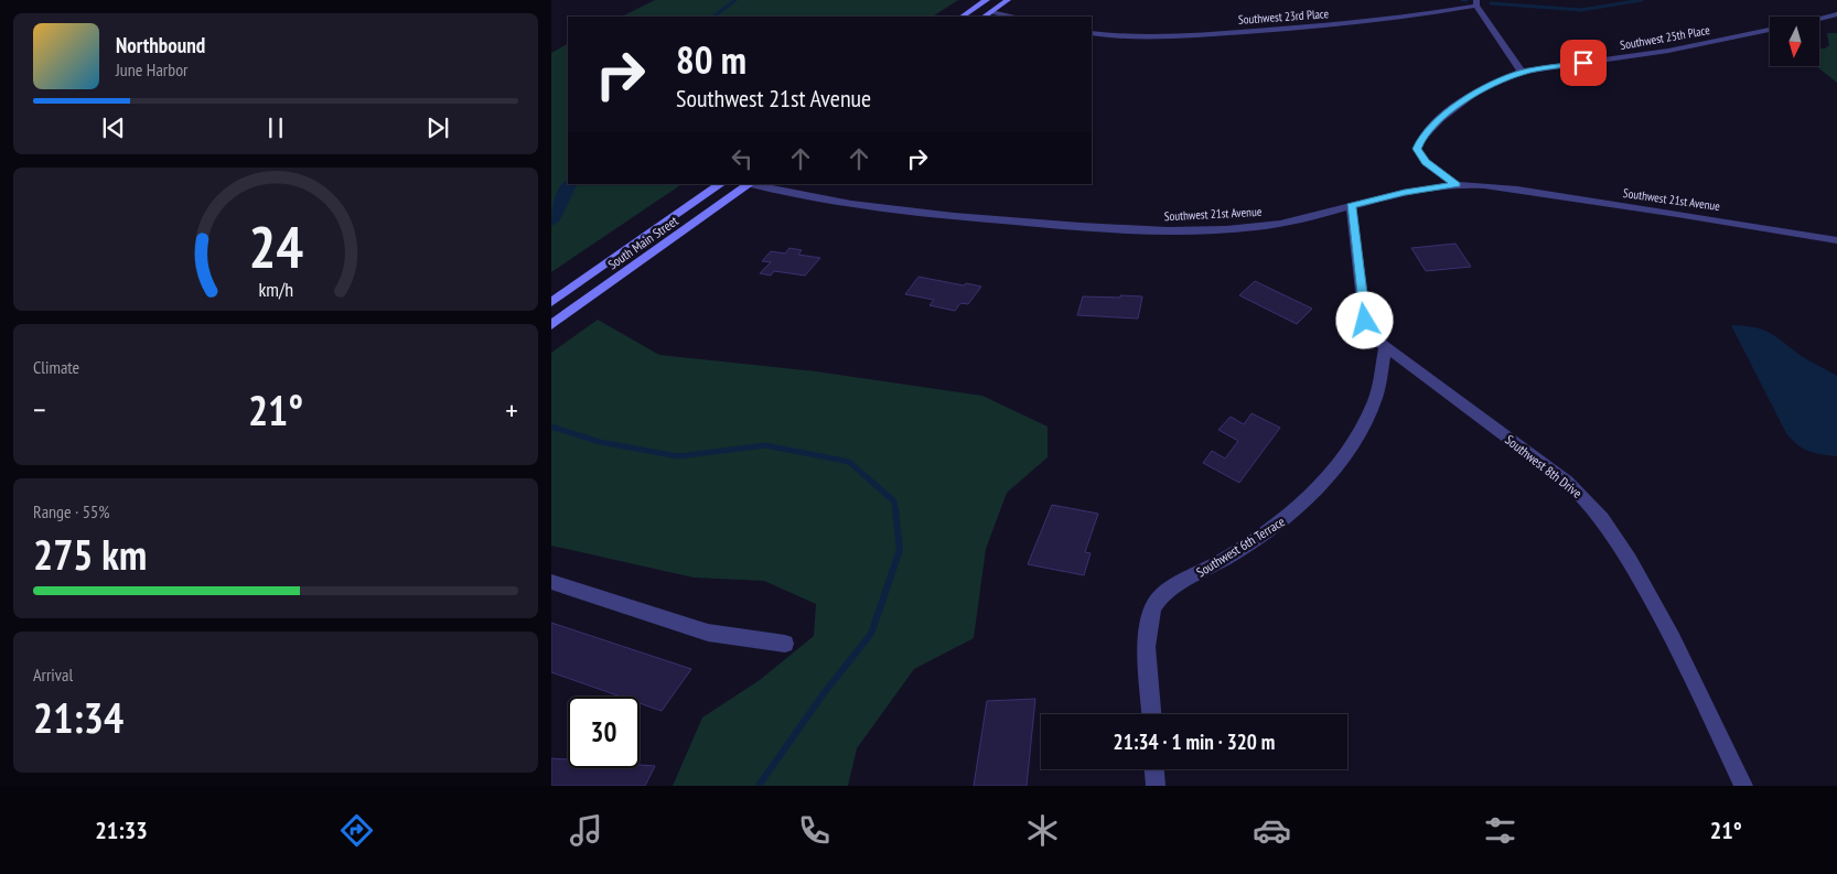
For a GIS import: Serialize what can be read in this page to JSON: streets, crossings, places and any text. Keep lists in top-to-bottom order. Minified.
{"streets":{"main road":["South Main Street"],"street":["Southwest 23rd Place","Southwest 25th Place","Southwest 21st Avenue","Southwest 8th Drive","Southwest 6th Terrace"]},"crossings":[["Southwest 21st Avenue","South Main Street"],["Southwest 21st Avenue","Southwest 8th Drive"],["Southwest 8th Drive","Southwest 6th Terrace"]],"north":"bottom","page":{"turn":["80 m","Southwest 21st Avenue"],"song":["Northbound","June Harbor"],"tile":["Climate",["Range · 55%","275 km"],["Arrival","21:34"]],"heat":["−","21°","+"],"limit":"30","trip":"21:34 · 1 min · 320 m","tabs":["21:33","21°"],"gauge":["24","km/h"]}}
